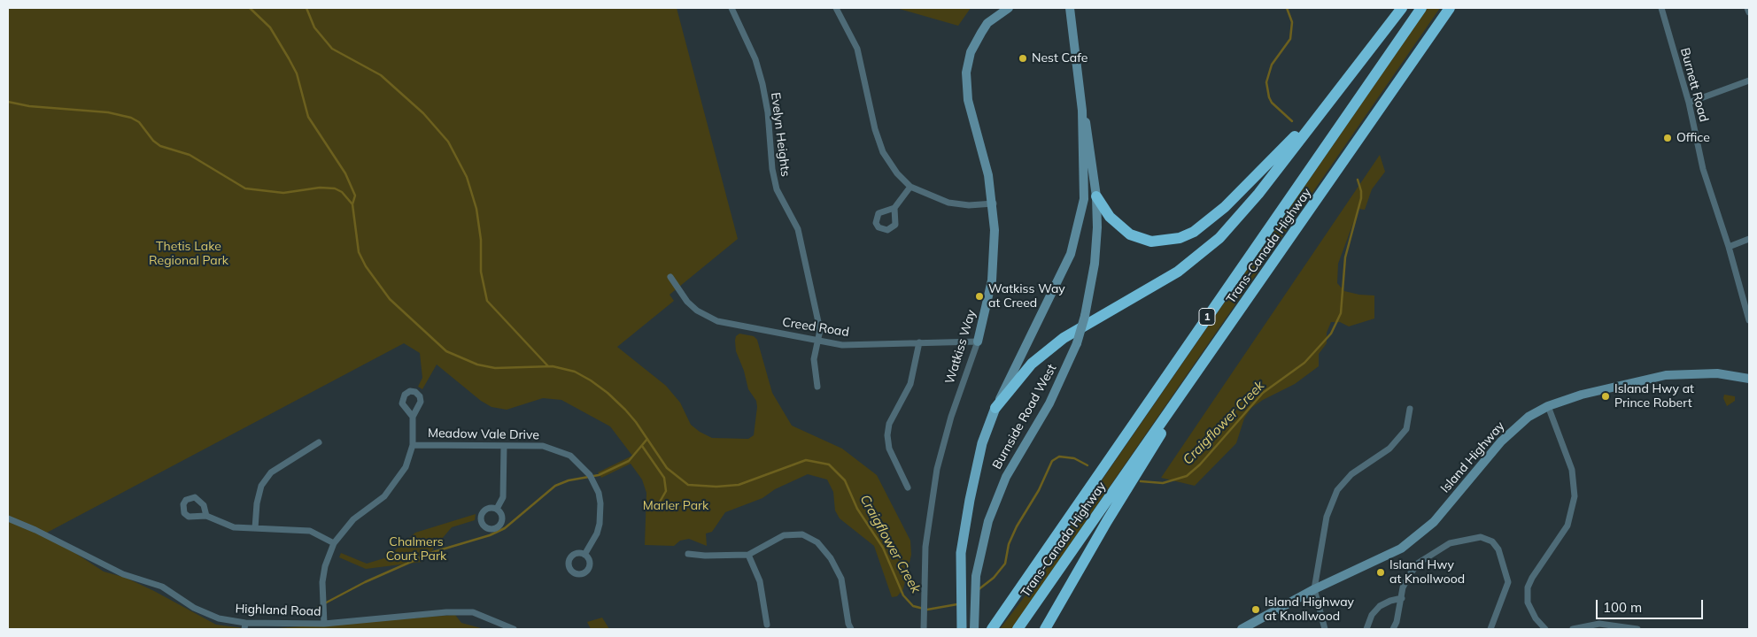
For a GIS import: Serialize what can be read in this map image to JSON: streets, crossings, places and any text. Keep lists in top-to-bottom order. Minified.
{"streets":{"highway":["Trans-Canada Highway","1"],"main road":["Burnside Road West"],"street":["Burnett Road","Evelyn Heights","Creed Road","Watkiss Way","Meadow Vale Drive","Island Highway","Highland Road"]},"crossings":[["Evelyn Heights","Creed Road"],["Creed Road","Watkiss Way"]],"water":["Craigflower Creek"],"parks":["Thetis Lake Regional Park","Marler Park","Chalmers Court Park"],"places":["Nest Cafe","Office","Watkiss Way at Creed","Island Hwy at Prince Robert","Island Hwy at Knollwood","Island Highway at Knollwood"],"scale_bar":"100 m"}
